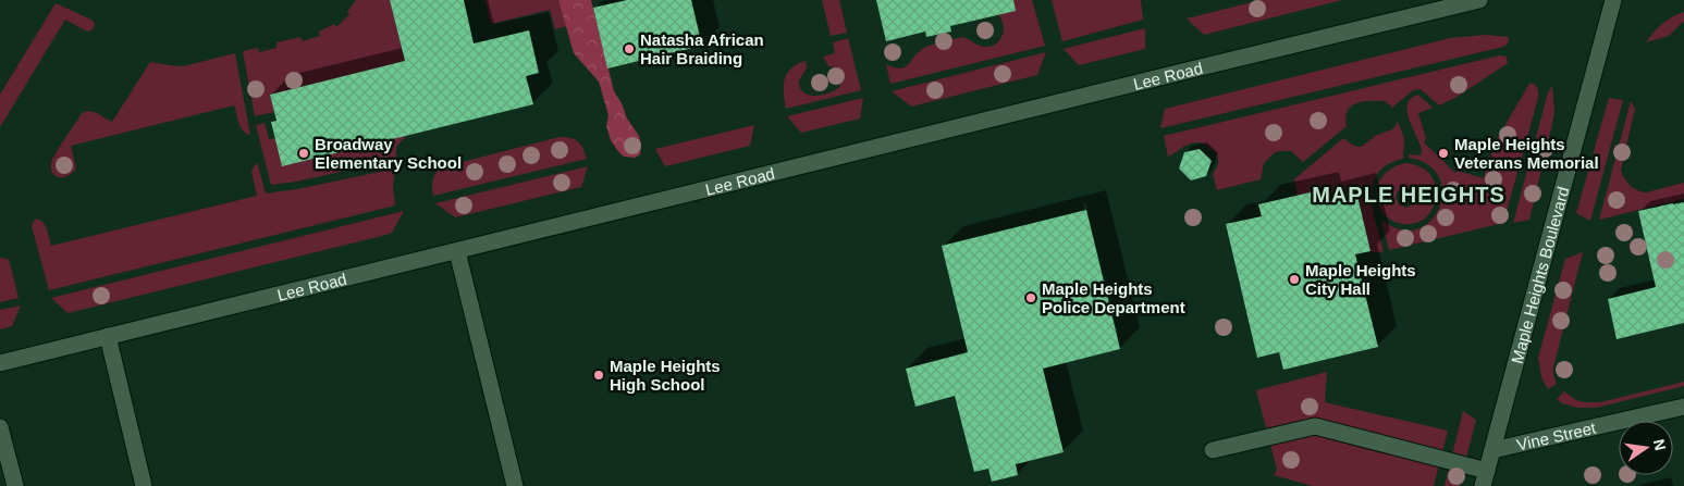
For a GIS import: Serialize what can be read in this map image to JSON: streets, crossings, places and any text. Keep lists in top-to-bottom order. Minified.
{"streets":{"main road":["Lee Road","Maple Heights Boulevard","Vine Street"]},"crossings":[["Maple Heights Boulevard","Vine Street"]],"districts":["MAPLE HEIGHTS"],"places":["Natasha African Hair Braiding","Broadway Elementary School","Maple Heights Veterans Memorial","Maple Heights City Hall","Maple Heights Police Department","Maple Heights High School"],"north":"right"}
